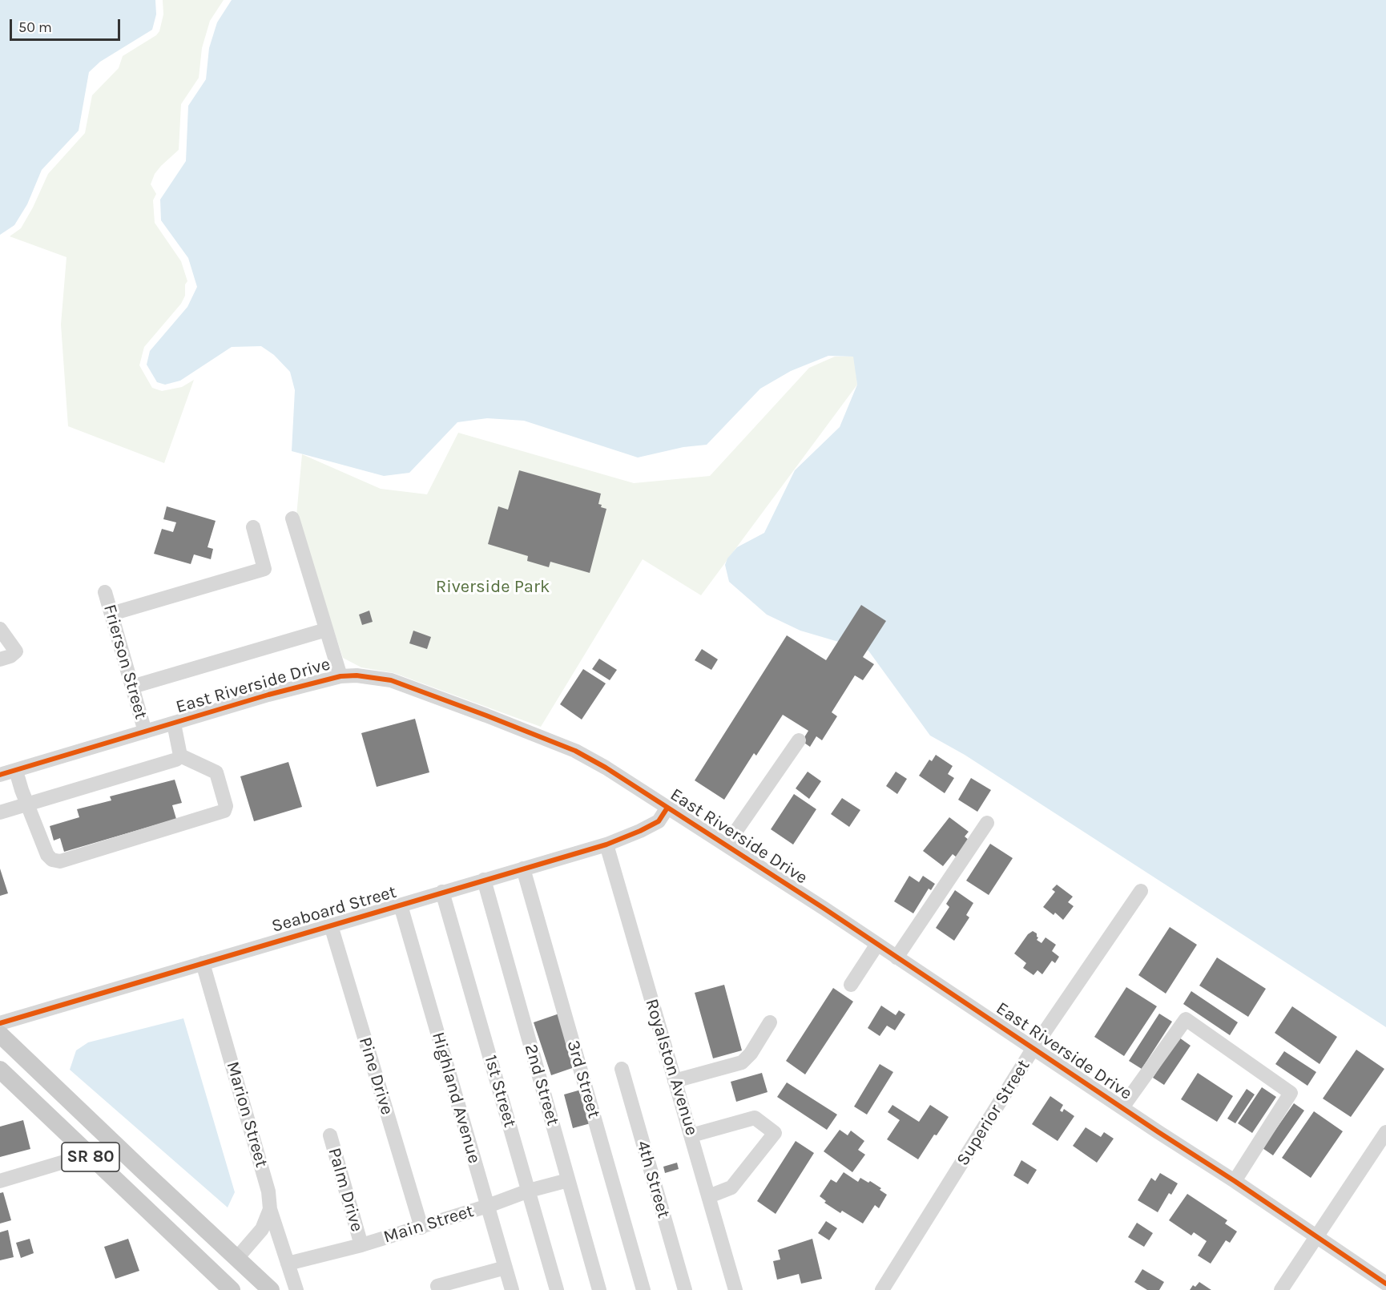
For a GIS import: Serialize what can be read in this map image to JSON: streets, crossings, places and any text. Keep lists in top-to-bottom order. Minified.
{"streets":{"main road":["SR 80"],"street":["Frierson Street","East Riverside Drive","Seaboard Street","Royalston Avenue","Pine Drive","3rd Street","2nd Street","1st Street","Highland Avenue","Superior Street","Marion Street","4th Street","Palm Drive","Main Street"]},"crossings":[["Frierson Street","East Riverside Drive"],["East Riverside Drive","Seaboard Street"],["East Riverside Drive","Superior Street"],["Seaboard Street","Royalston Avenue"],["Seaboard Street","Pine Drive"],["Seaboard Street","3rd Street"],["Seaboard Street","2nd Street"],["Seaboard Street","1st Street"],["Seaboard Street","Highland Avenue"],["Seaboard Street","Marion Street"],["Pine Drive","Main Street"],["2nd Street","Main Street"],["1st Street","Main Street"],["Highland Avenue","Main Street"],["Marion Street","Main Street"],["Palm Drive","Main Street"]],"parks":["Riverside Park"],"scale_bar":"50 m"}
